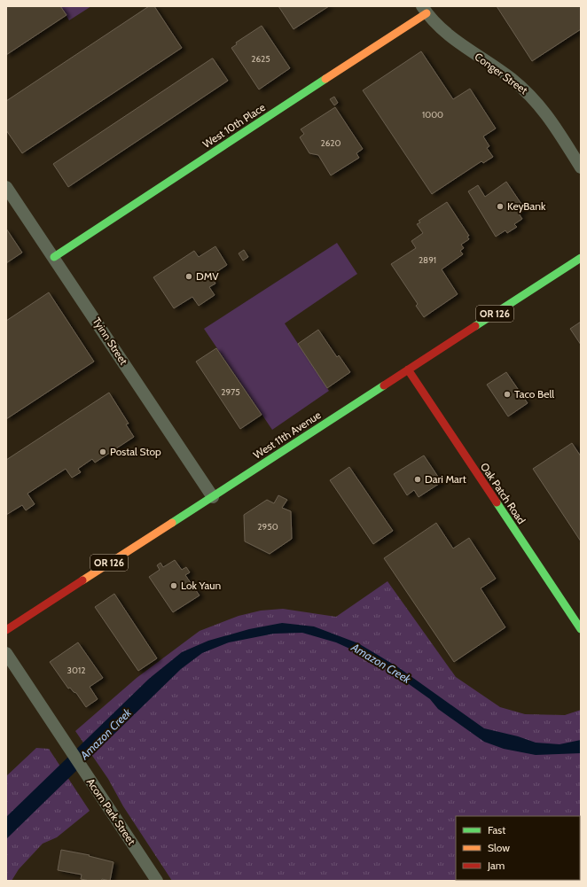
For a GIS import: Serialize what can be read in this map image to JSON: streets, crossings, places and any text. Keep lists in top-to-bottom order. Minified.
{"streets":{"street":["Conger Street","West 10th Place","OR 126","Tyinn Street","West 11th Avenue","Oak Patch Road","Acorn Park Street"]},"crossings":[["Conger Street","West 10th Place"],["West 10th Place","Tyinn Street"],["Tyinn Street","West 11th Avenue"],["West 11th Avenue","Oak Patch Road"]],"water":["Amazon Creek"],"places":["KeyBank","DMV","Taco Bell","Postal Stop","Dari Mart","Lok Yaun"],"house_numbers":["2625","1000","2620","2891","2975","2950","3012"],"legend":["Fast","Slow","Jam"]}
